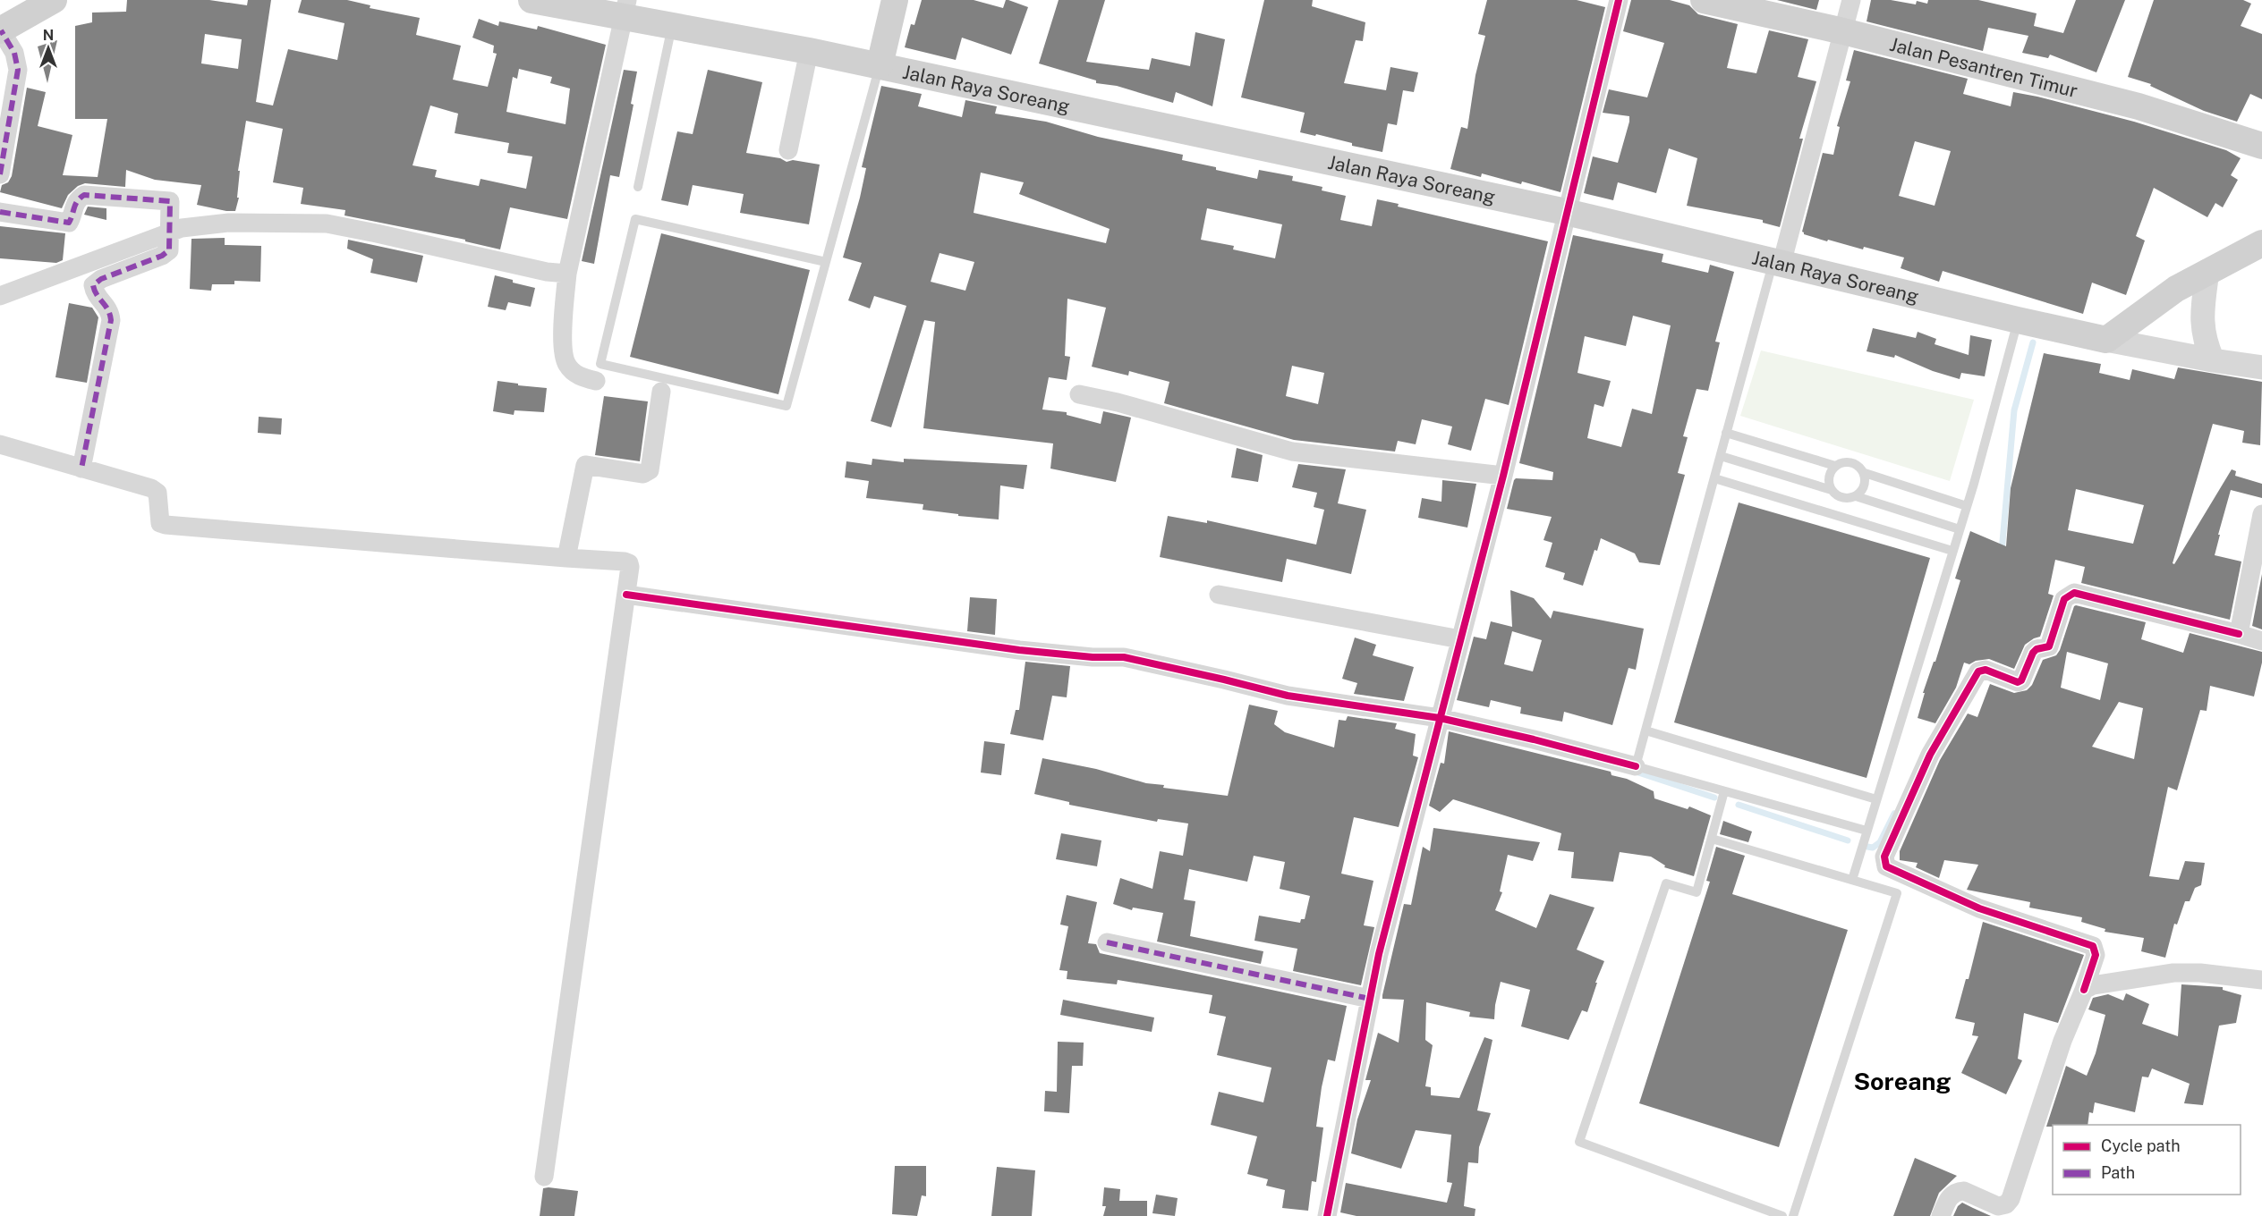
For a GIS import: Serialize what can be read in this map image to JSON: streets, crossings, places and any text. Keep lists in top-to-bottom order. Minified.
{"streets":{"main road":["Jalan Pesantren Timur","Jalan Raya Soreang"]},"districts":["Soreang"],"legend":["Cycle path","Path"],"north":"top"}
